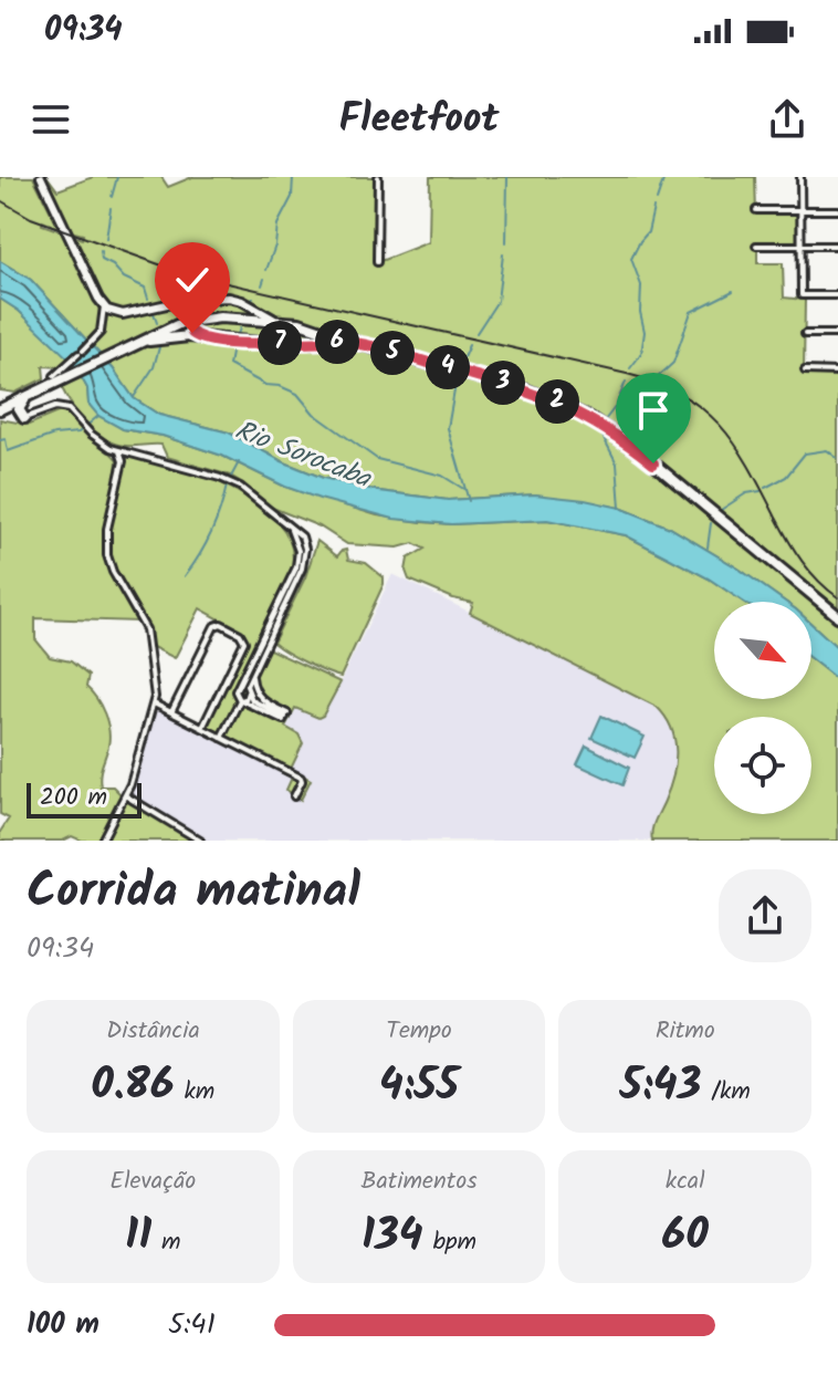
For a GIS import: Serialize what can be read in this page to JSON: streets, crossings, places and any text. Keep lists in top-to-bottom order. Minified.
{"water":["Rio Sorocaba"],"scale_bar":"200 m","north":"bottom right","page":{"status":"09:34","header":"Fleetfoot","pins":["6","7","5","4","3","2"],"scale":"200 m","heading":["Corrida matinal","09:34"],"stats":[["Distância","0.86 km"],["Tempo","4:55"],["Ritmo","5:43 /km"],["Elevação","11 m"],["Batimentos","134 bpm"],["kcal","60"]],"list":[{"name":"100 m","note":"5:41"}]}}
